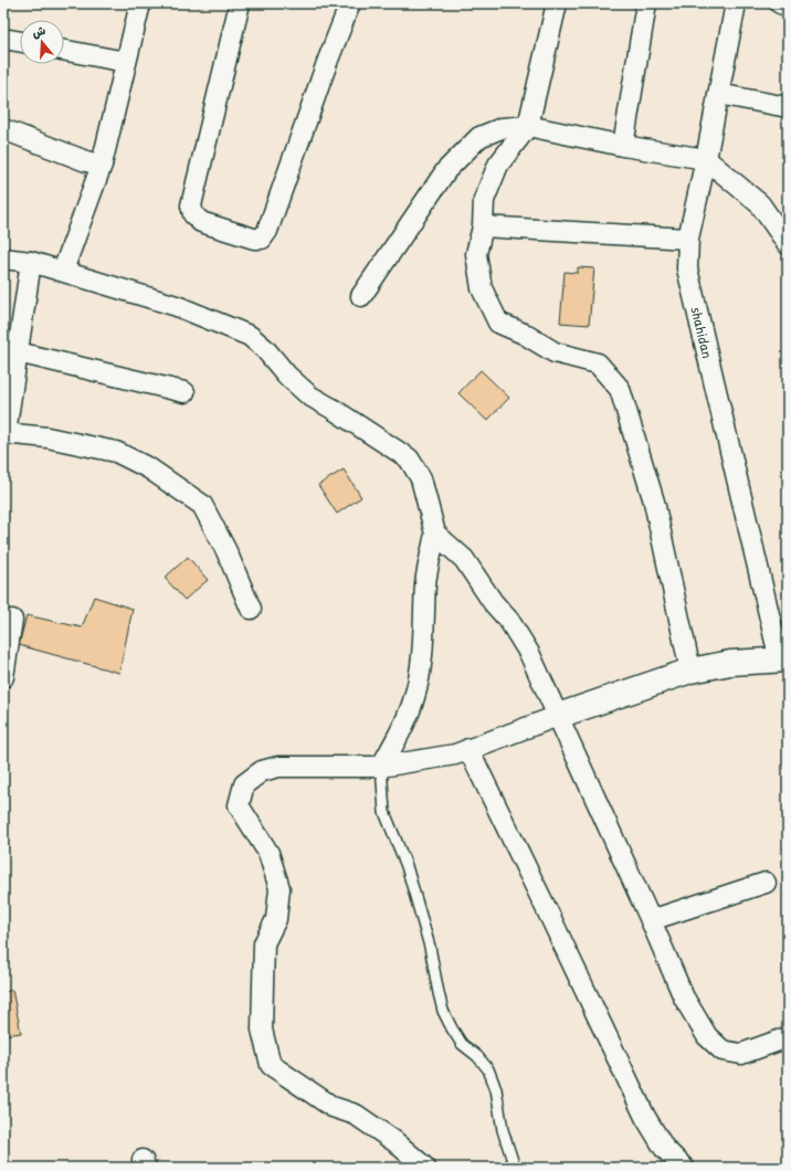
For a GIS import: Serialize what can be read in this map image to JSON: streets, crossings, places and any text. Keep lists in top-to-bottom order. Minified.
{"streets":{"street":["shahidan"]},"north":"top"}
